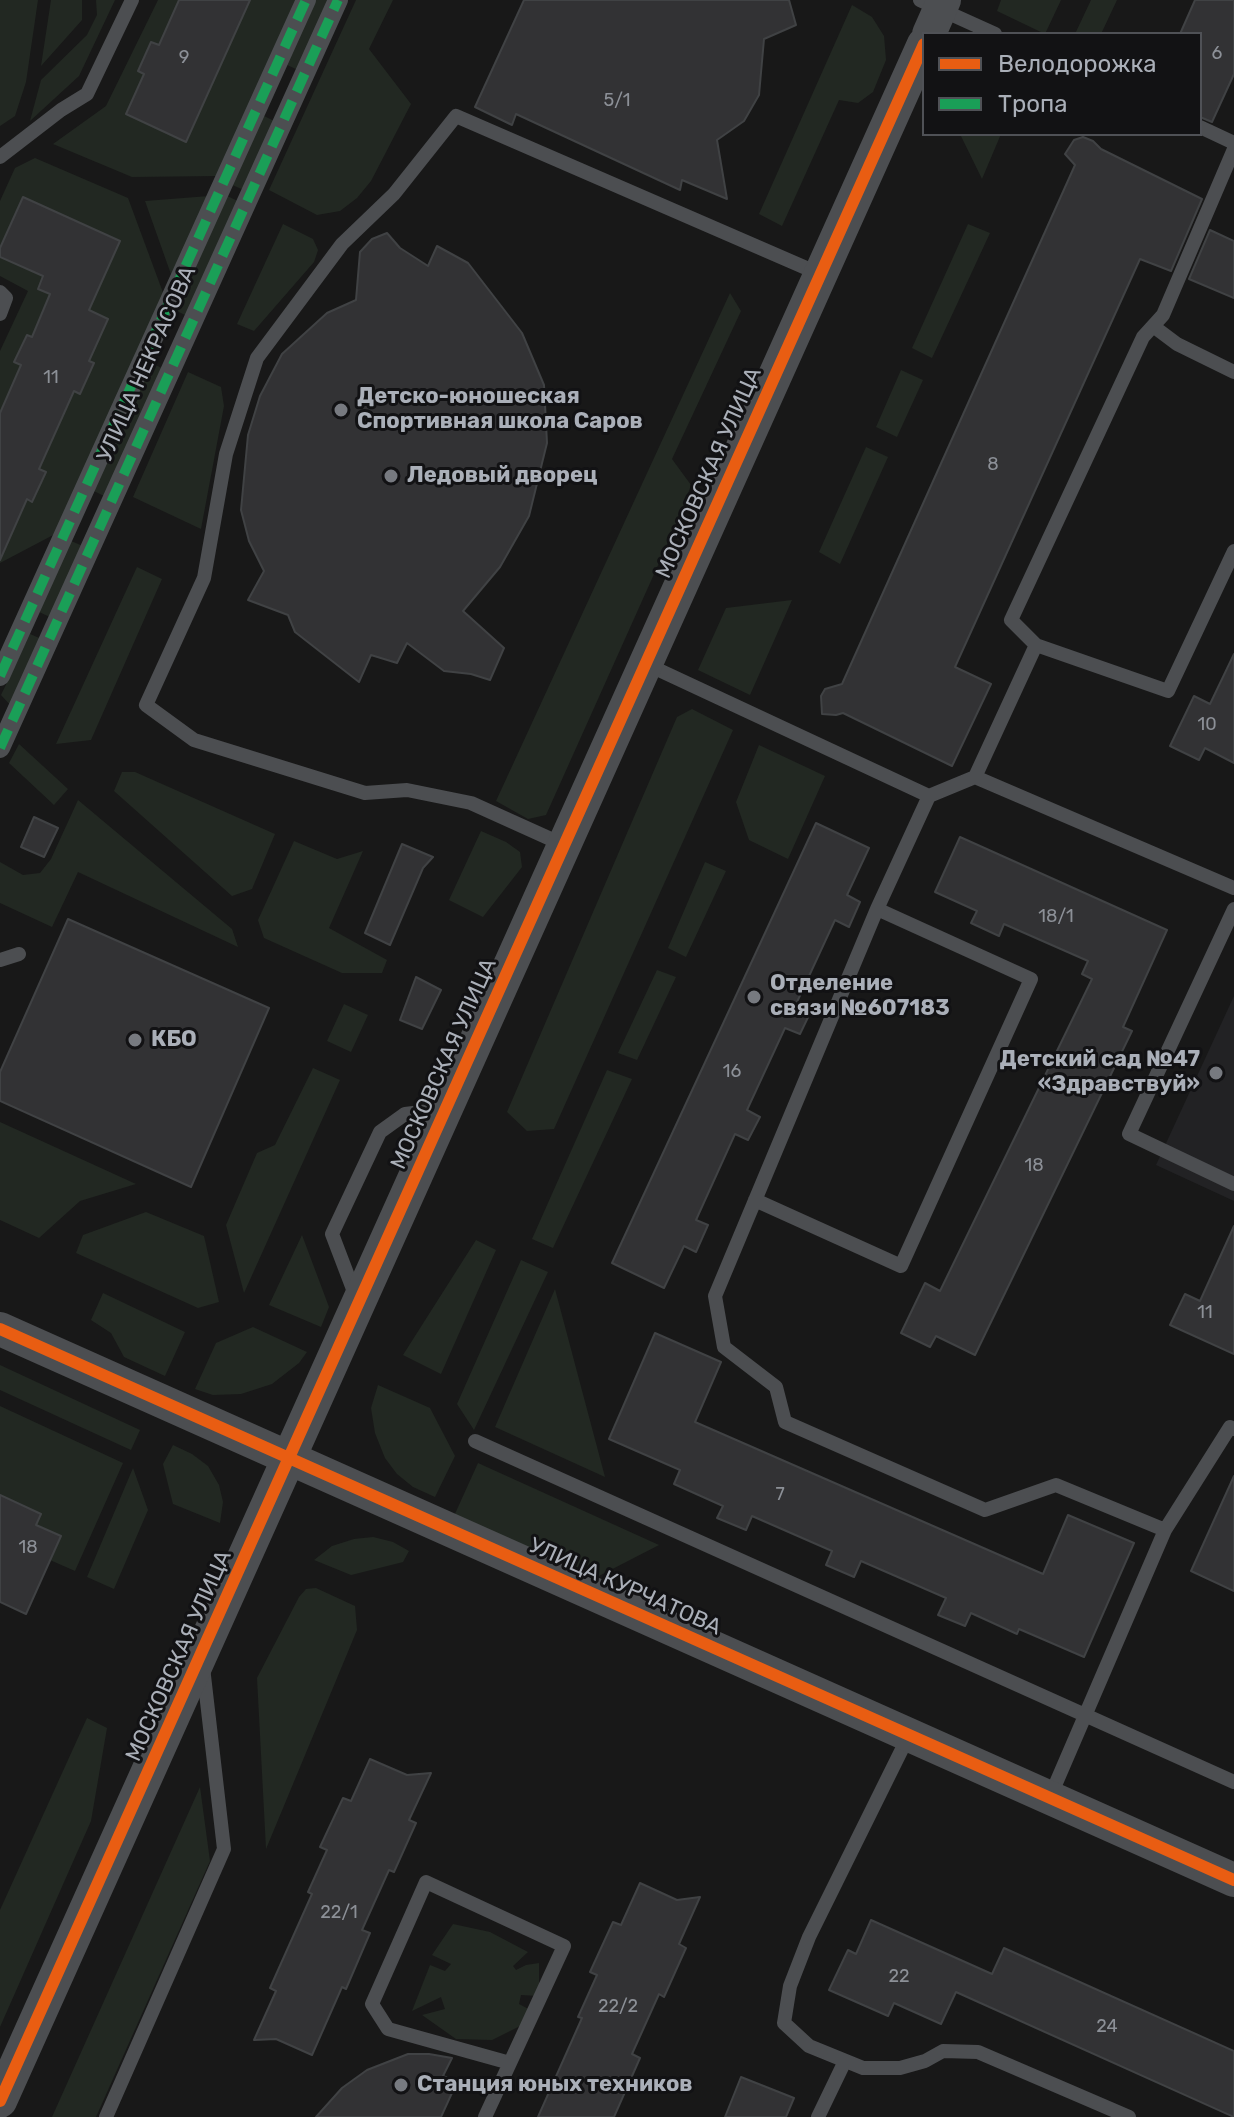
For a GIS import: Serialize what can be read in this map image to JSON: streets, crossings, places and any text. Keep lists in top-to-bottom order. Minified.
{"streets":{"street":["УЛИЦА НЕКРАСОВА","МОСКОВСКАЯ УЛИЦА","УЛИЦА КУРЧАТОВА"]},"crossings":[["МОСКОВСКАЯ УЛИЦА","УЛИЦА КУРЧАТОВА"]],"places":["Детско-юношеская Спортивная школа Саров","Ледовый дворец","Отделение связи №607183","КБО","Детский сад №47 «Здравствуй»","Станция юных техников"],"house_numbers":["6","9","5/1","11","8","10","18/1","16","18","11","7","18","22/1","22","22/2","24"],"legend":["Велодорожка","Тропа"]}
